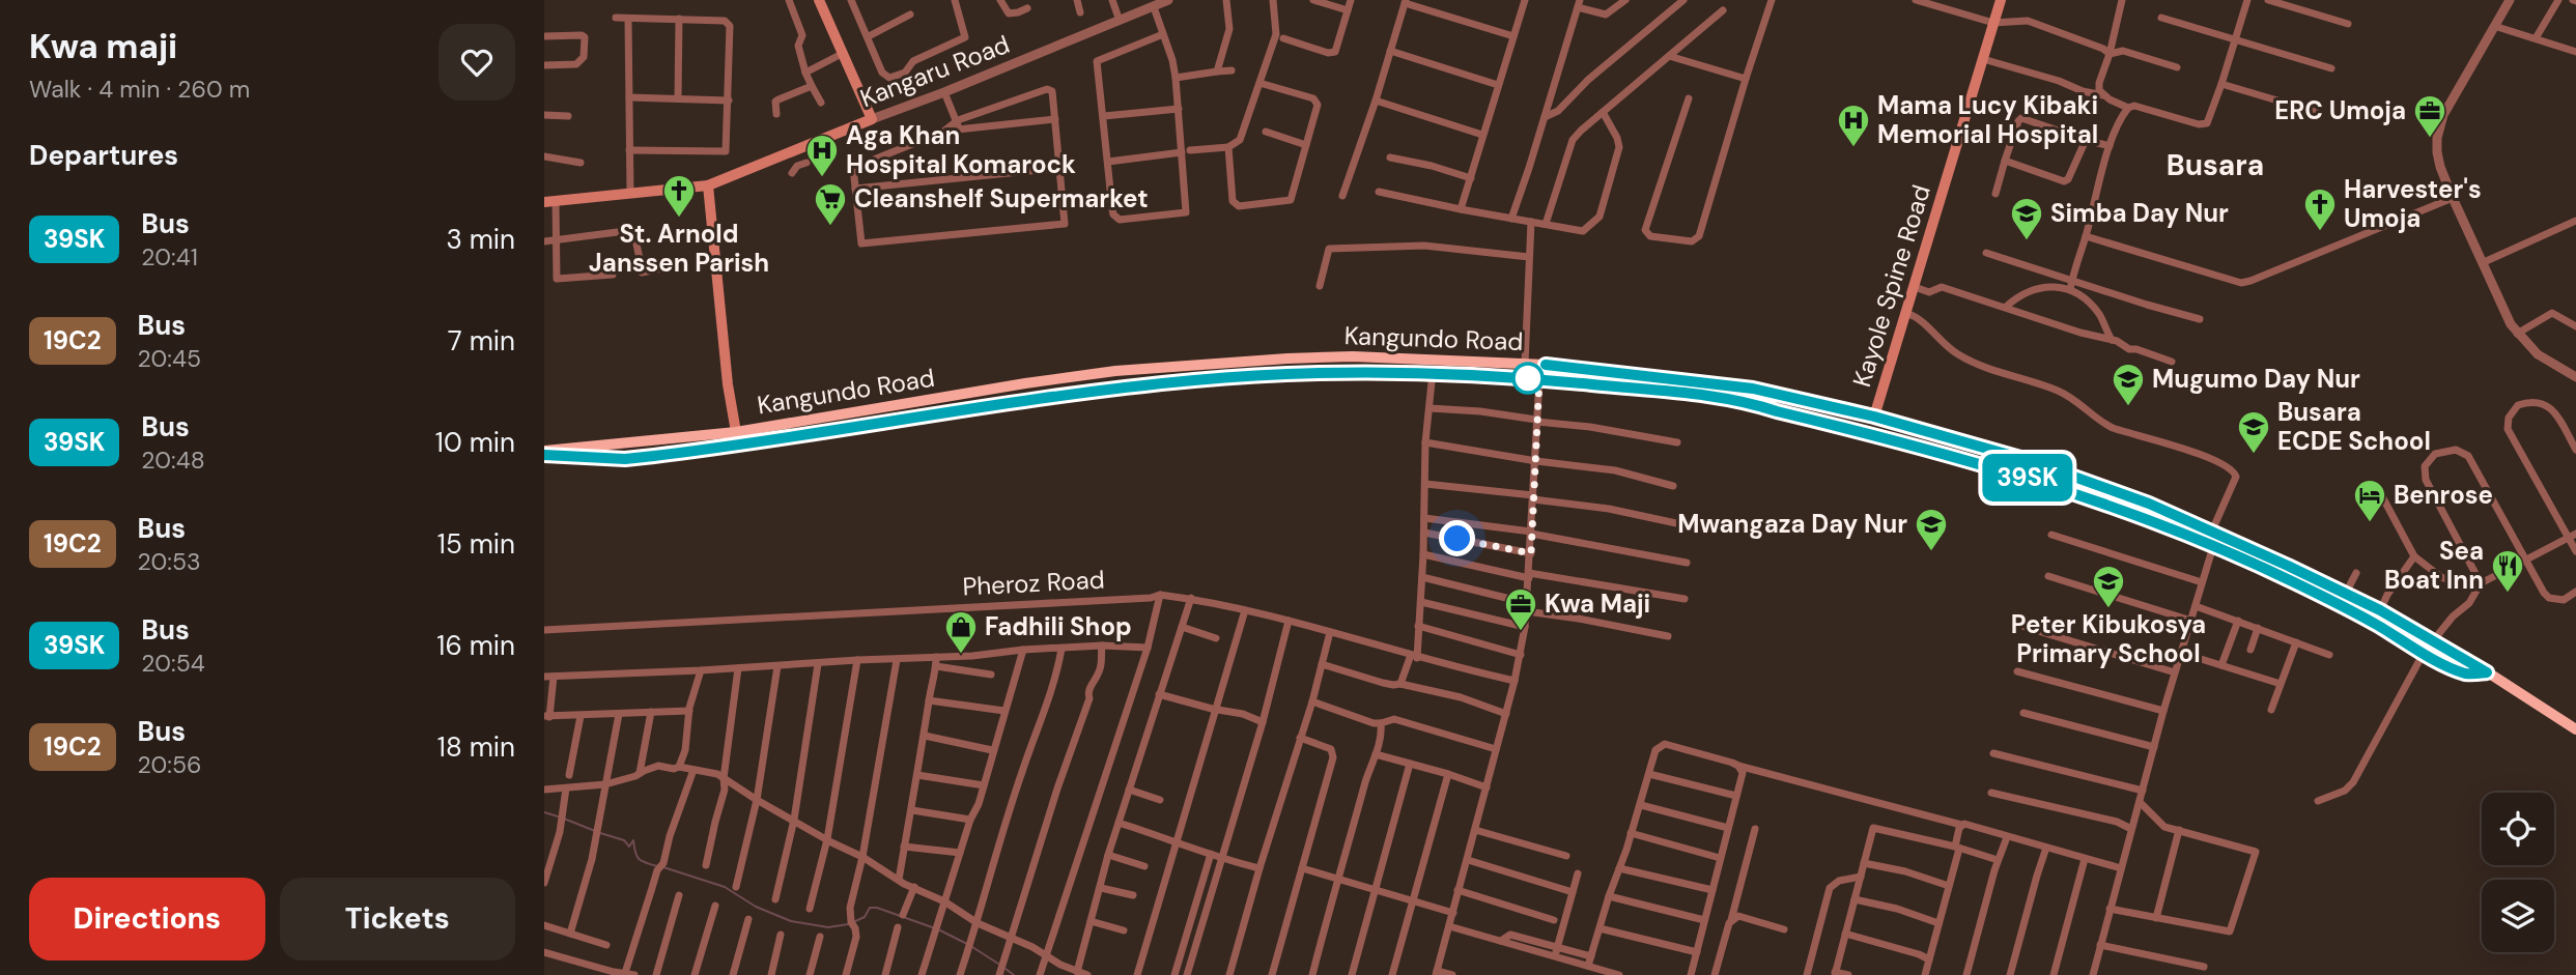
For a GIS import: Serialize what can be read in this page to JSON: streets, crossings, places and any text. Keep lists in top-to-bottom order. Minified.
{"streets":{"highway":["Kangundo Road"],"main road":["Kangaru Road","Kayole Spine Road"],"street":["Pheroz Road"]},"crossings":[["Kayole Spine Road","Kangundo Road"]],"districts":["Busara"],"places":{"office":["ERC Umoja","Kwa Maji"],"hospital":["Mama Lucy Kibaki Memorial Hospital","Aga Khan Hospital Komarock"],"church":["St. Arnold Janssen Parish","Harvester's Umoja"],"supermarket":["Cleanshelf Supermarket"],"school or university":["Simba Day Nur","Mugumo Day Nur","Busara ECDE School","Mwangaza Day Nur","Peter Kibukosya Primary School"],"hotel":["Benrose"],"restaurant":["Sea Boat Inn"],"shop":["Fadhili Shop"]},"lines":["bus line 39SK"],"page":{"heading":[["Kwa maji","Walk · 4 min · 260 m"],"Departures"],"on_map":"39SK","list":[{"mark":"39SK","name":"Bus","note":"20:41","value":"3 min"},{"mark":"19C2","name":"Bus","note":"20:45","value":"7 min"},{"mark":"39SK","name":"Bus","note":"20:48","value":"10 min"},{"mark":"19C2","name":"Bus","note":"20:53","value":"15 min"},{"mark":"39SK","name":"Bus","note":"20:54","value":"16 min"},{"mark":"19C2","name":"Bus","note":"20:56","value":"18 min"}],"buttons":["Directions","Tickets"]}}
